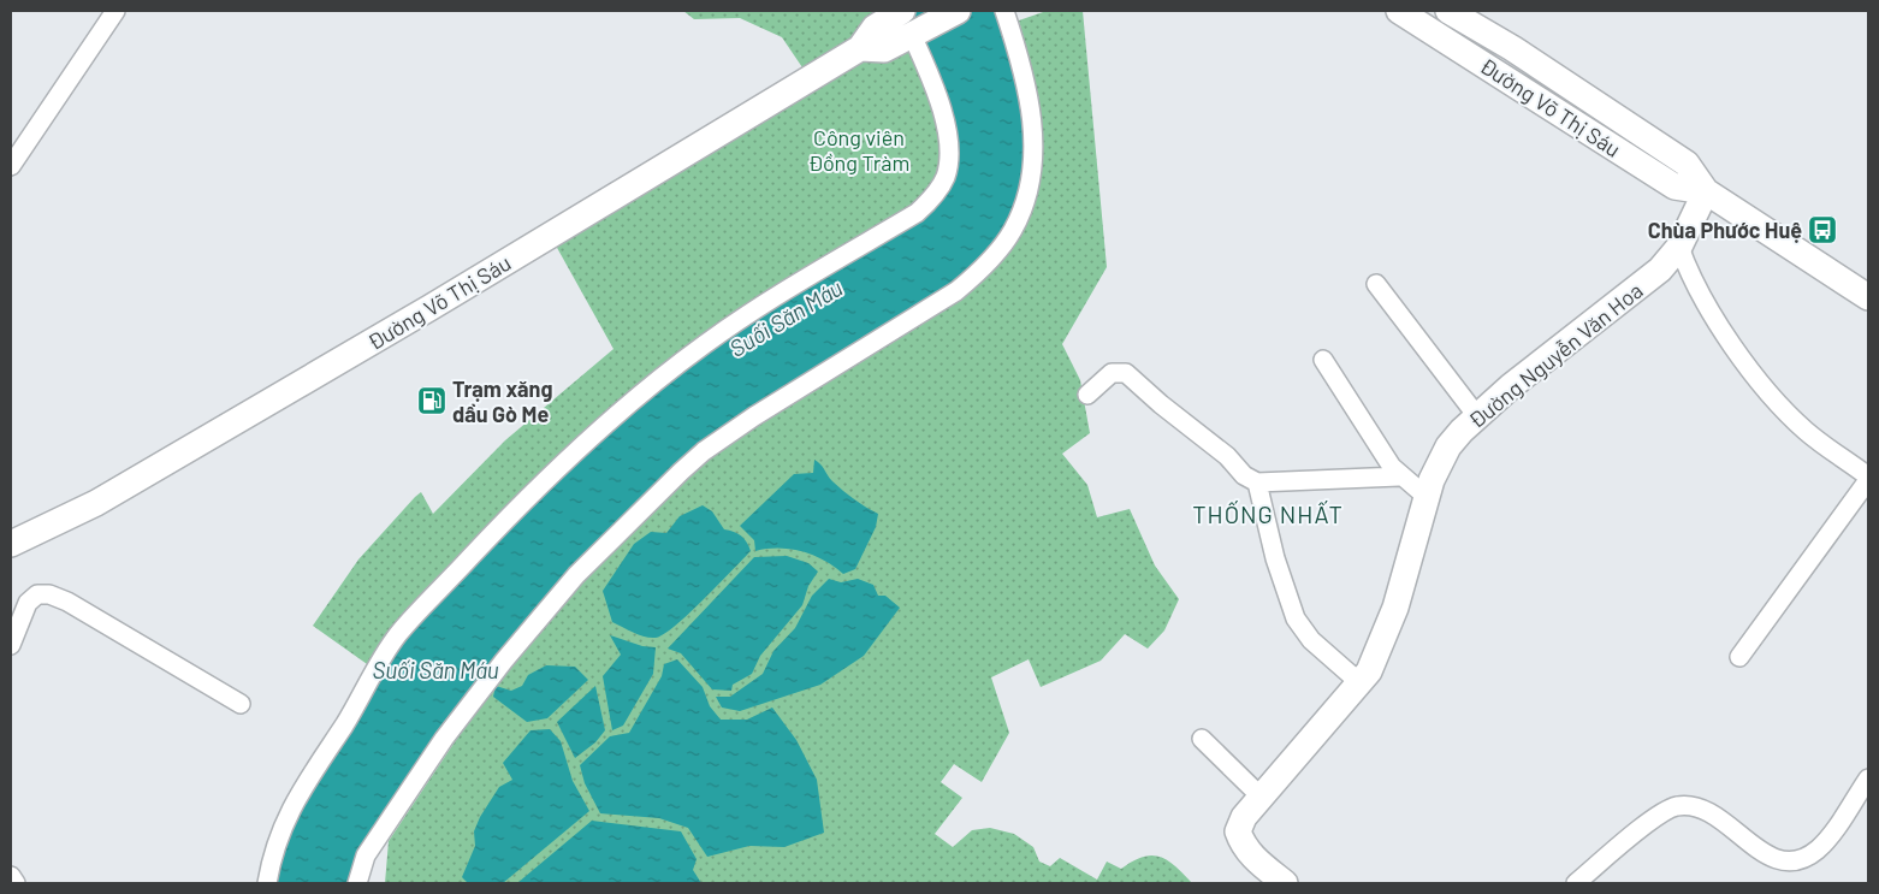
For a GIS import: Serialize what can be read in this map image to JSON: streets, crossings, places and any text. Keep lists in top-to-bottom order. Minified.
{"streets":{"main road":["Đường Võ Thị Sáu","Đường Nguyễn Văn Hoa"]},"crossings":[["Đường Võ Thị Sáu","Đường Nguyễn Văn Hoa"]],"districts":["THỐNG NHẤT"],"water":["Suối Săn Máu"],"parks":["Công viên Đồng Tràm"],"places":{"bus stop":["Chùa Phước Huệ"],"fuel station":["Trạm xăng dầu Gò Me"]}}
